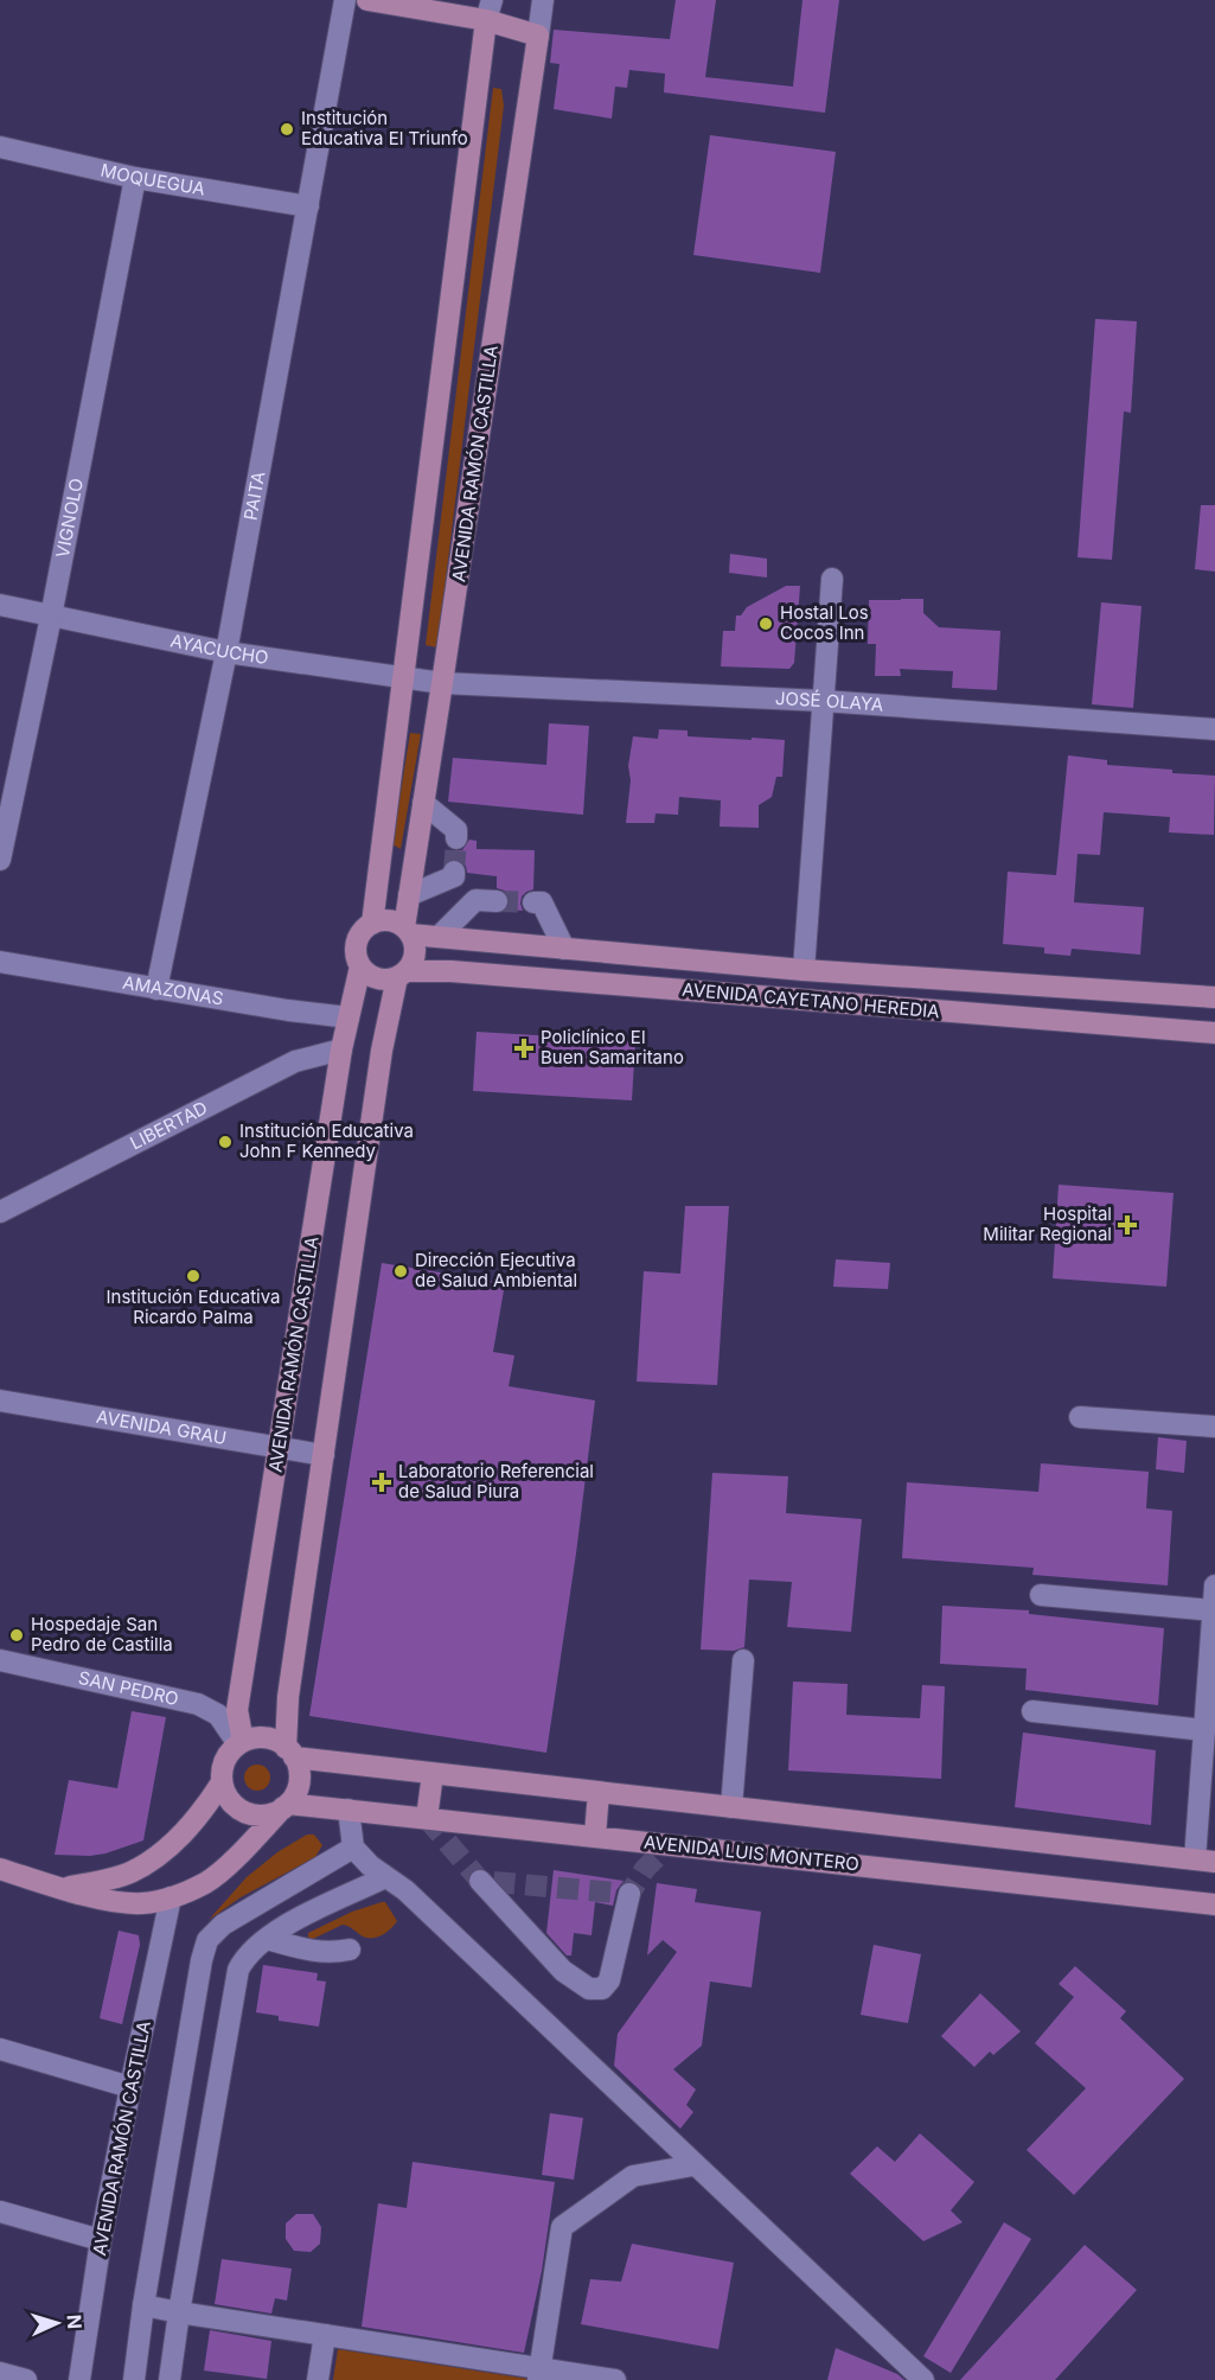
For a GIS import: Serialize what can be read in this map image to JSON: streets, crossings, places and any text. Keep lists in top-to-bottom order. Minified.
{"streets":{"main road":["AVENIDA RAMÓN CASTILLA","AVENIDA CAYETANO HEREDIA","AVENIDA LUIS MONTERO"],"street":["MOQUEGUA","PAITA","VIGNOLO","AYACUCHO","JOSÉ OLAYA","AMAZONAS","LIBERTAD","AVENIDA GRAU","SAN PEDRO"]},"crossings":[["MOQUEGUA","PAITA"],["MOQUEGUA","VIGNOLO"],["AVENIDA RAMÓN CASTILLA","AYACUCHO"],["AVENIDA RAMÓN CASTILLA","JOSÉ OLAYA"],["AVENIDA RAMÓN CASTILLA","AMAZONAS"],["AVENIDA RAMÓN CASTILLA","AVENIDA CAYETANO HEREDIA"],["AVENIDA RAMÓN CASTILLA","LIBERTAD"],["AVENIDA RAMÓN CASTILLA","AVENIDA GRAU"],["AVENIDA RAMÓN CASTILLA","SAN PEDRO"],["AVENIDA RAMÓN CASTILLA","AVENIDA LUIS MONTERO"],["PAITA","AYACUCHO"],["PAITA","AMAZONAS"],["VIGNOLO","AYACUCHO"],["AYACUCHO","JOSÉ OLAYA"],["SAN PEDRO","AVENIDA LUIS MONTERO"]],"places":{"other":["Institución Educativa El Triunfo","Hostal Los Cocos Inn","Institución Educativa John F Kennedy","Dirección Ejecutiva de Salud Ambiental","Institución Educativa Ricardo Palma","Hospedaje San Pedro de Castilla"],"health":["Policlínico El Buen Samaritano","Hospital Militar Regional","Laboratorio Referencial de Salud Piura"]},"north":"right"}
